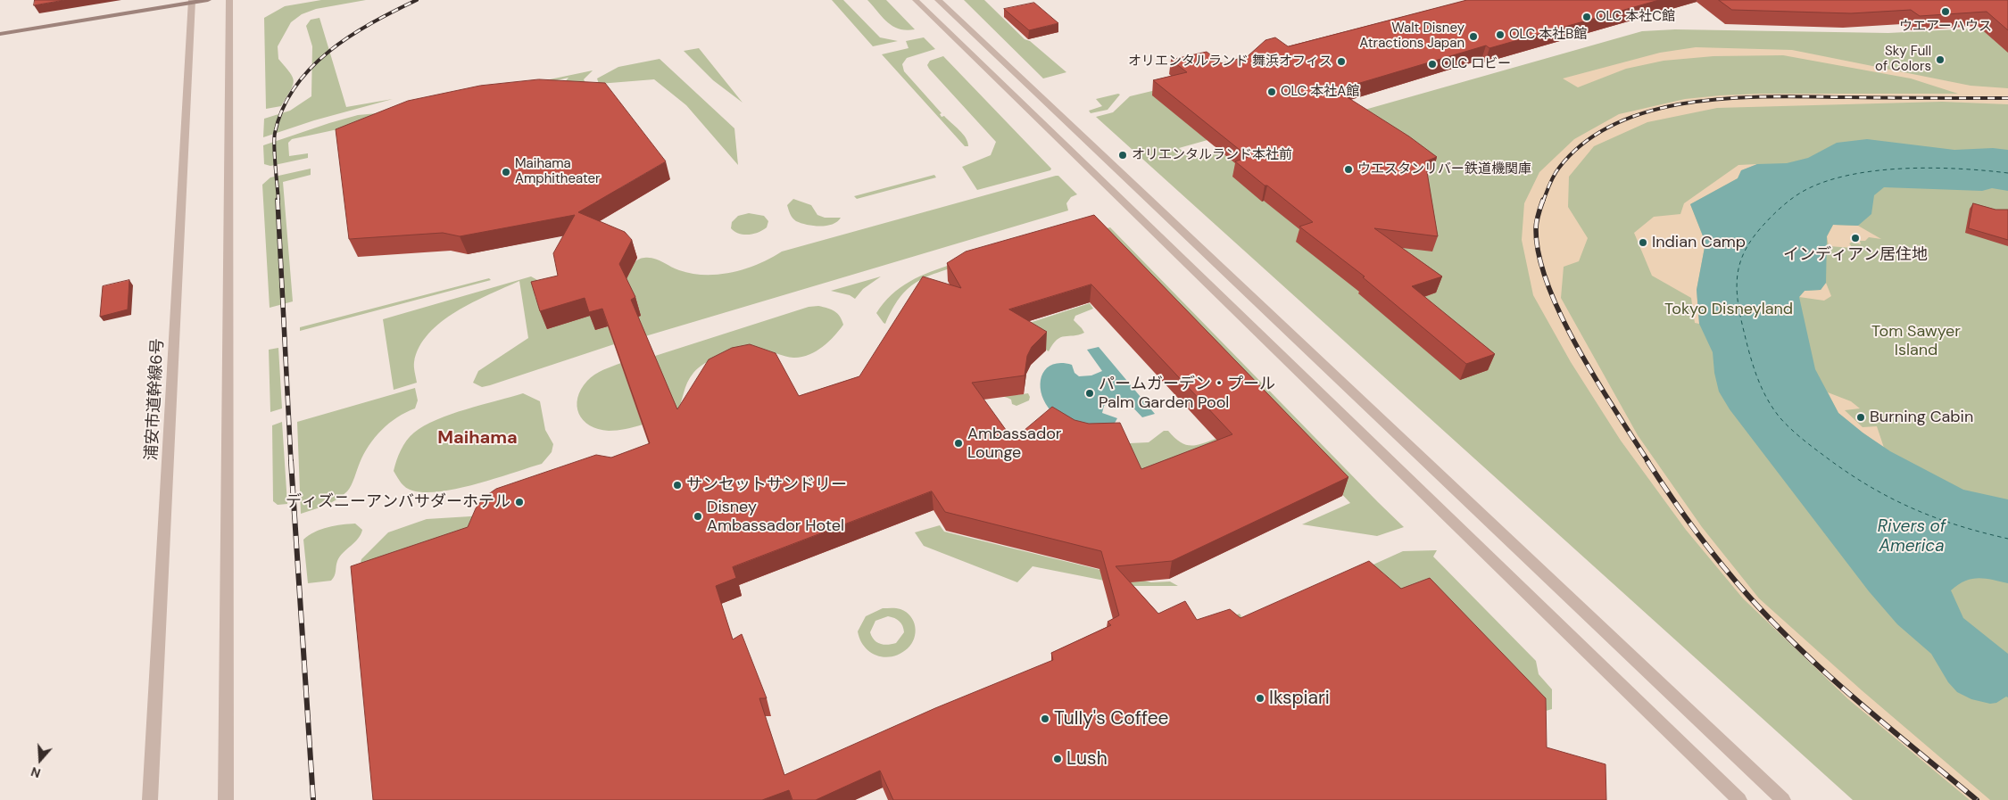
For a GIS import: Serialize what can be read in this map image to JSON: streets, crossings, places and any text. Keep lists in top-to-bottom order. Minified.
{"streets":{"street":["浦安市道幹線6号"]},"districts":["Maihama"],"water":["Rivers of America"],"parks":["Tokyo Disneyland","Tom Sawyer Island"],"places":["ウエアーハウス","OLC 本社C館","OLC 本社B館","Walt Disney Atractions Japan","Sky Full of Colors","オリエンタルランド 舞浜オフィス","OLC ロビー","OLC 本社A館","オリエンタルランド本社前","ウエスタンリバー鉄道機関庫","Maihama Amphitheater","インディアン居住地","Indian Camp","パームガーデン・プール Palm Garden Pool","Burning Cabin","Ambassador Lounge","サンセットサンドリー","ディズニーアンバサダーホテル","Disney Ambassador Hotel","Ikspiari","Tully's Coffee","Lush"],"north":"bottom"}
